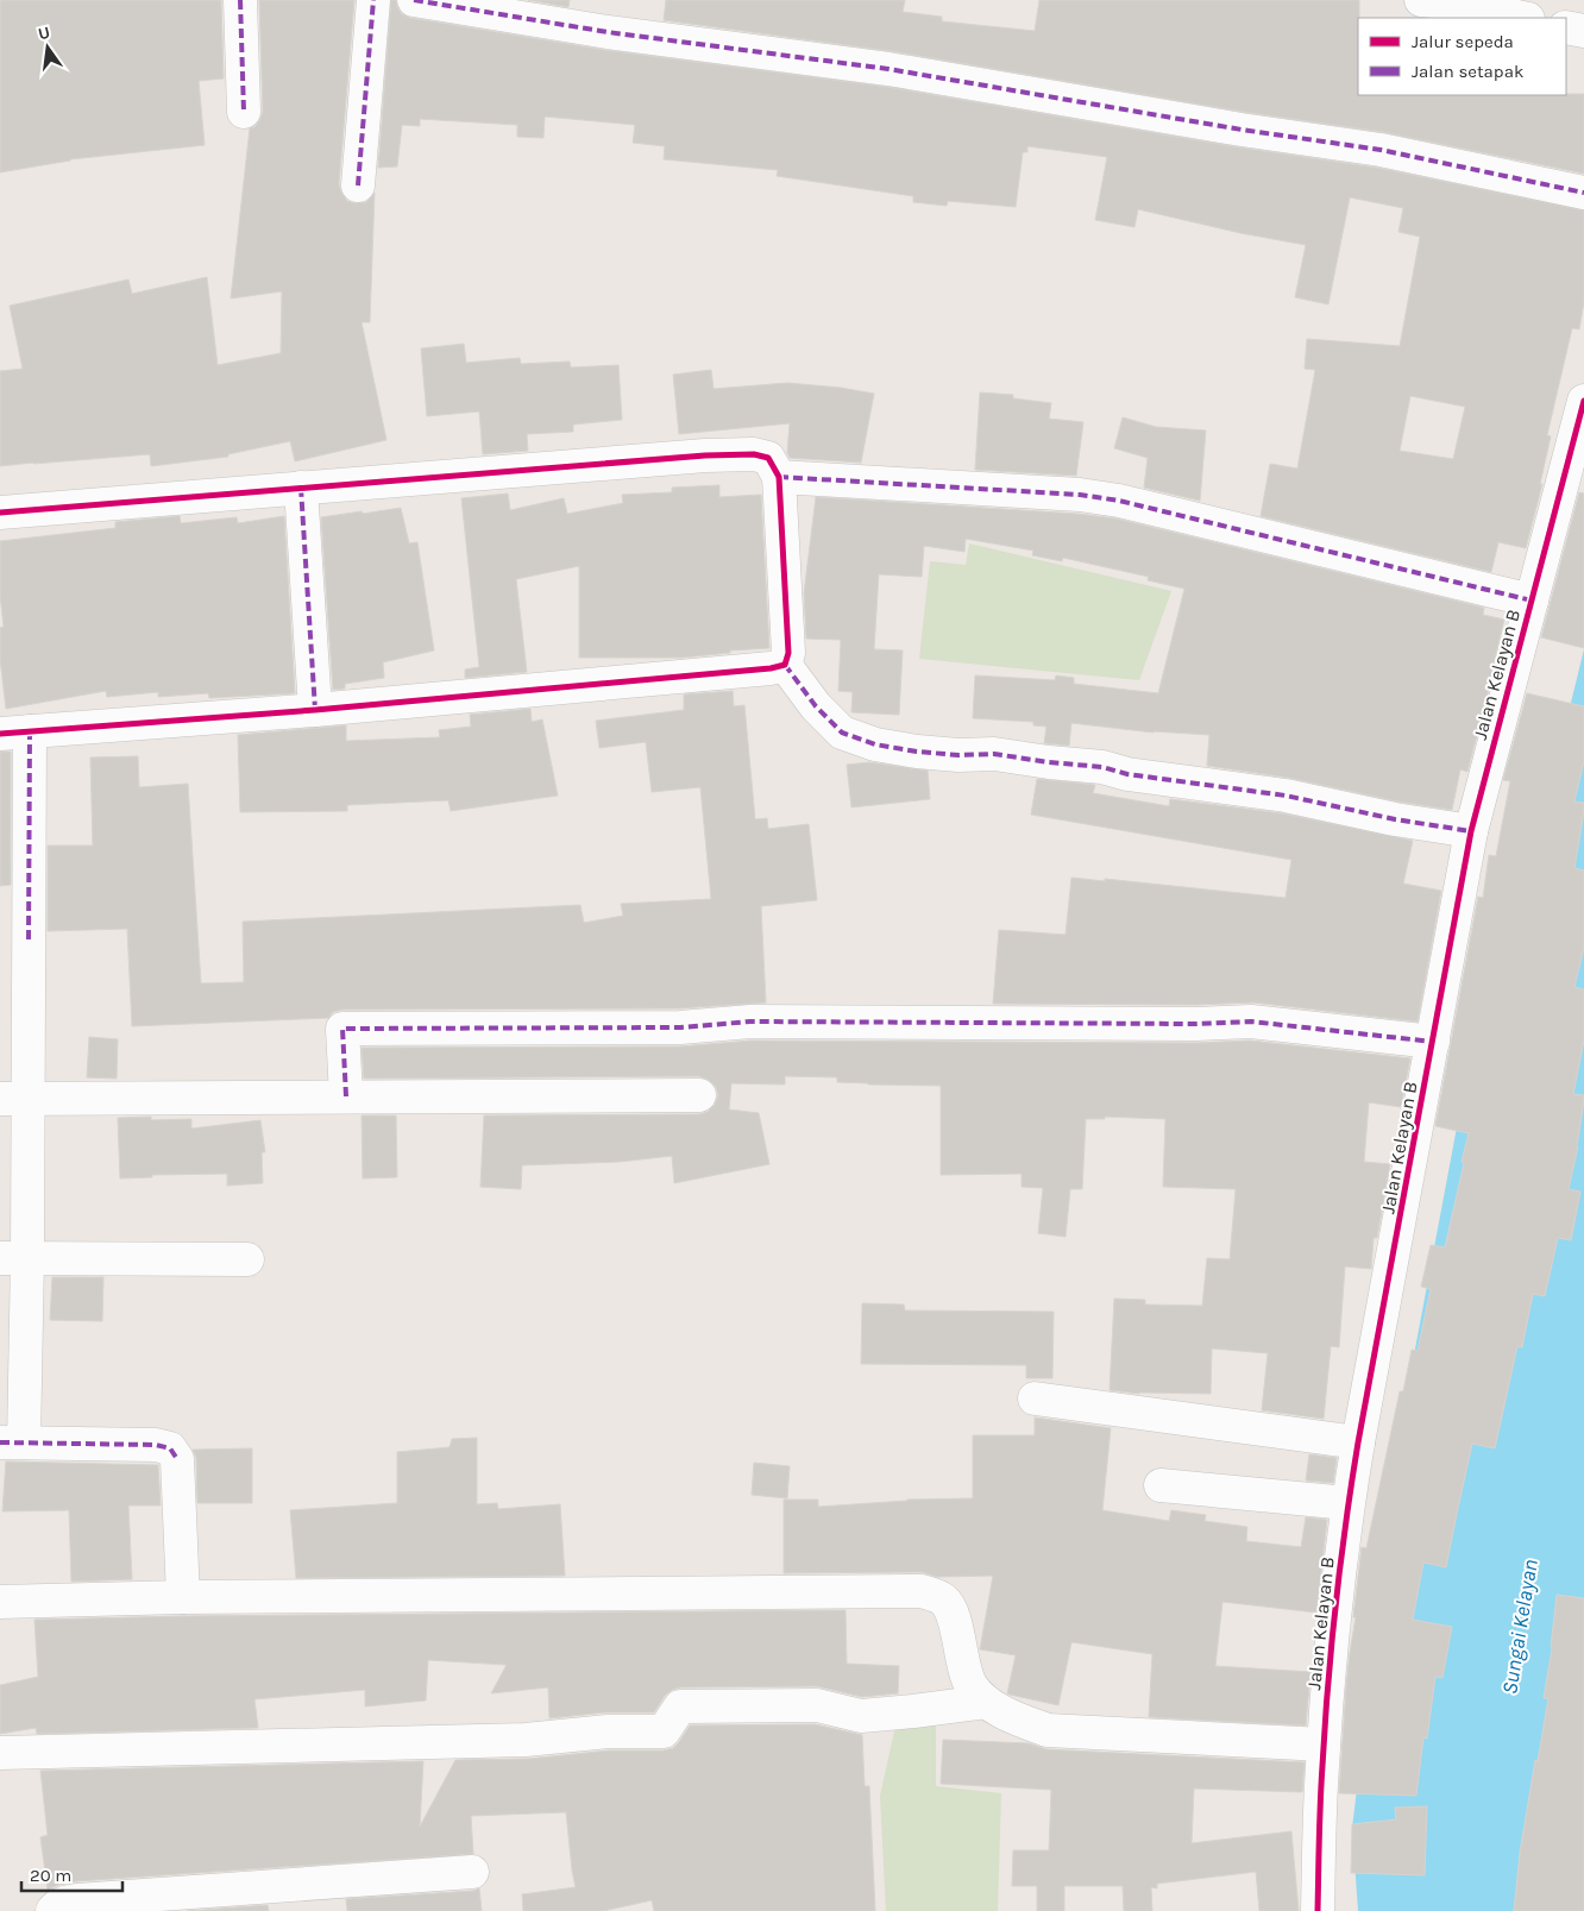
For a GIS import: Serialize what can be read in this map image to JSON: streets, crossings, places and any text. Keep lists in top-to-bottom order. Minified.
{"streets":{"street":["Jalan Kelayan B"]},"water":["Sungai Kelayan"],"legend":["Jalur sepeda","Jalan setapak"],"scale_bar":"20 m","north":"top"}
